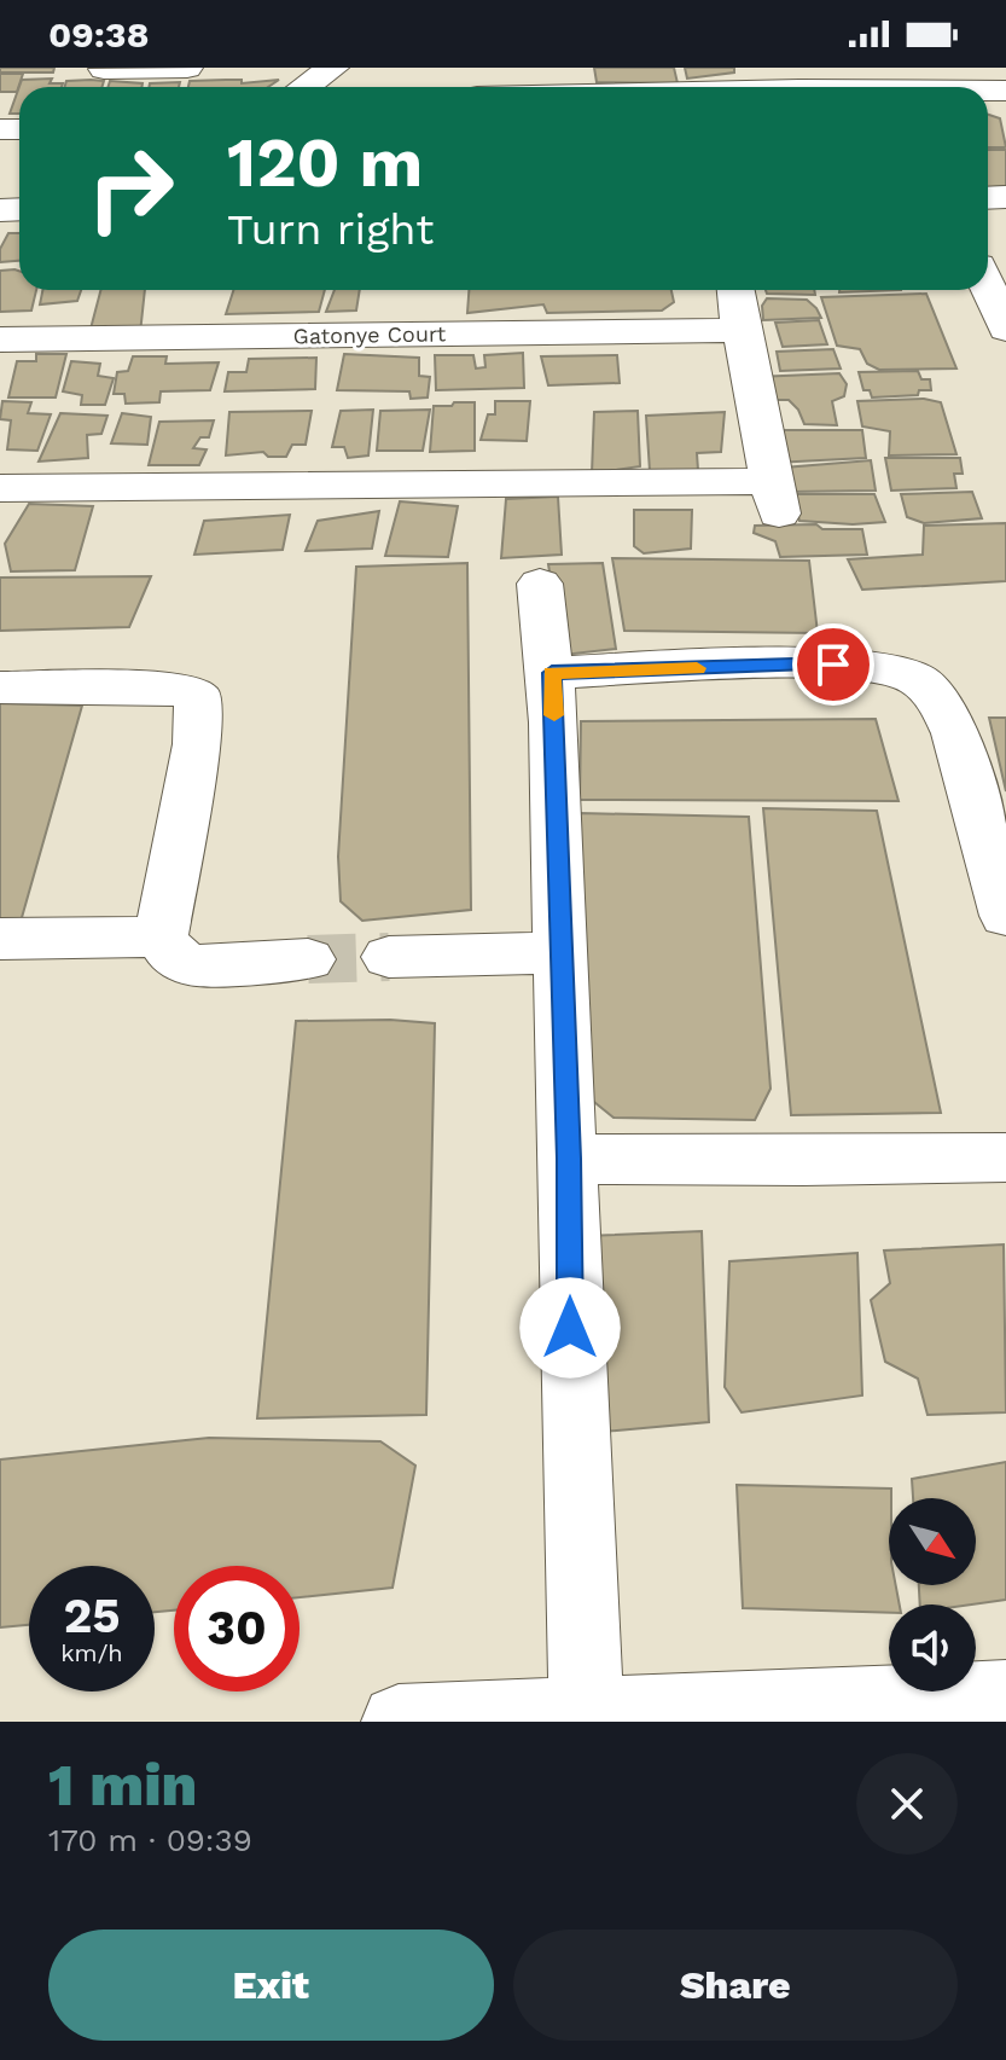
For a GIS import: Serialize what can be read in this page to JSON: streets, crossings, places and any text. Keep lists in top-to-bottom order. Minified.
{"streets":{"street":["Gatonye Court"]},"north":"bottom right","page":{"status":"09:38","turn":["120 m","Turn right"],"speed":"25 km/h","limit":"30","heading":["1 min","170 m · 09:39"],"buttons":["Exit","Share"]}}
